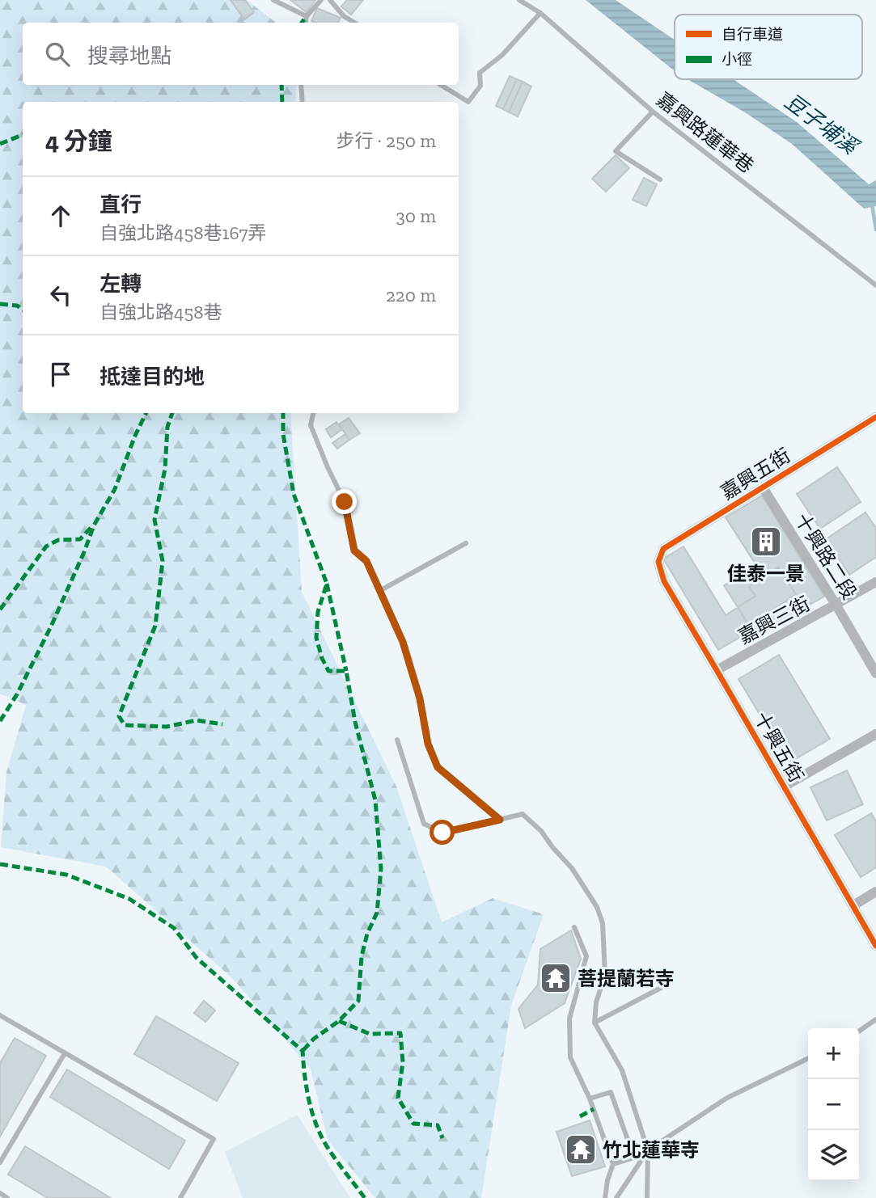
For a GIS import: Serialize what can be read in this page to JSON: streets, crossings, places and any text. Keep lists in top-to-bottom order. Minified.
{"streets":{"street":["嘉興五街","十興路二段","嘉興三街","十興五街"],"lane":["嘉興路蓮華巷"]},"crossings":[["嘉興五街","十興路二段"],["嘉興五街","十興五街"],["十興路二段","嘉興三街"],["嘉興三街","十興五街"]],"water":["豆子埔溪"],"places":{"building":["佳泰一景"],"temple":["菩提蘭若寺","竹北蓮華寺"]},"legend":["自行車道","小徑"],"page":{"search":"搜尋地點","heading":["4 分鐘","步行 · 250 m"],"list":[["直行","自強北路458巷167弄","30 m"],["左轉","自強北路458巷","220 m"],"抵達目的地"],"map_buttons":["+","−"]}}
